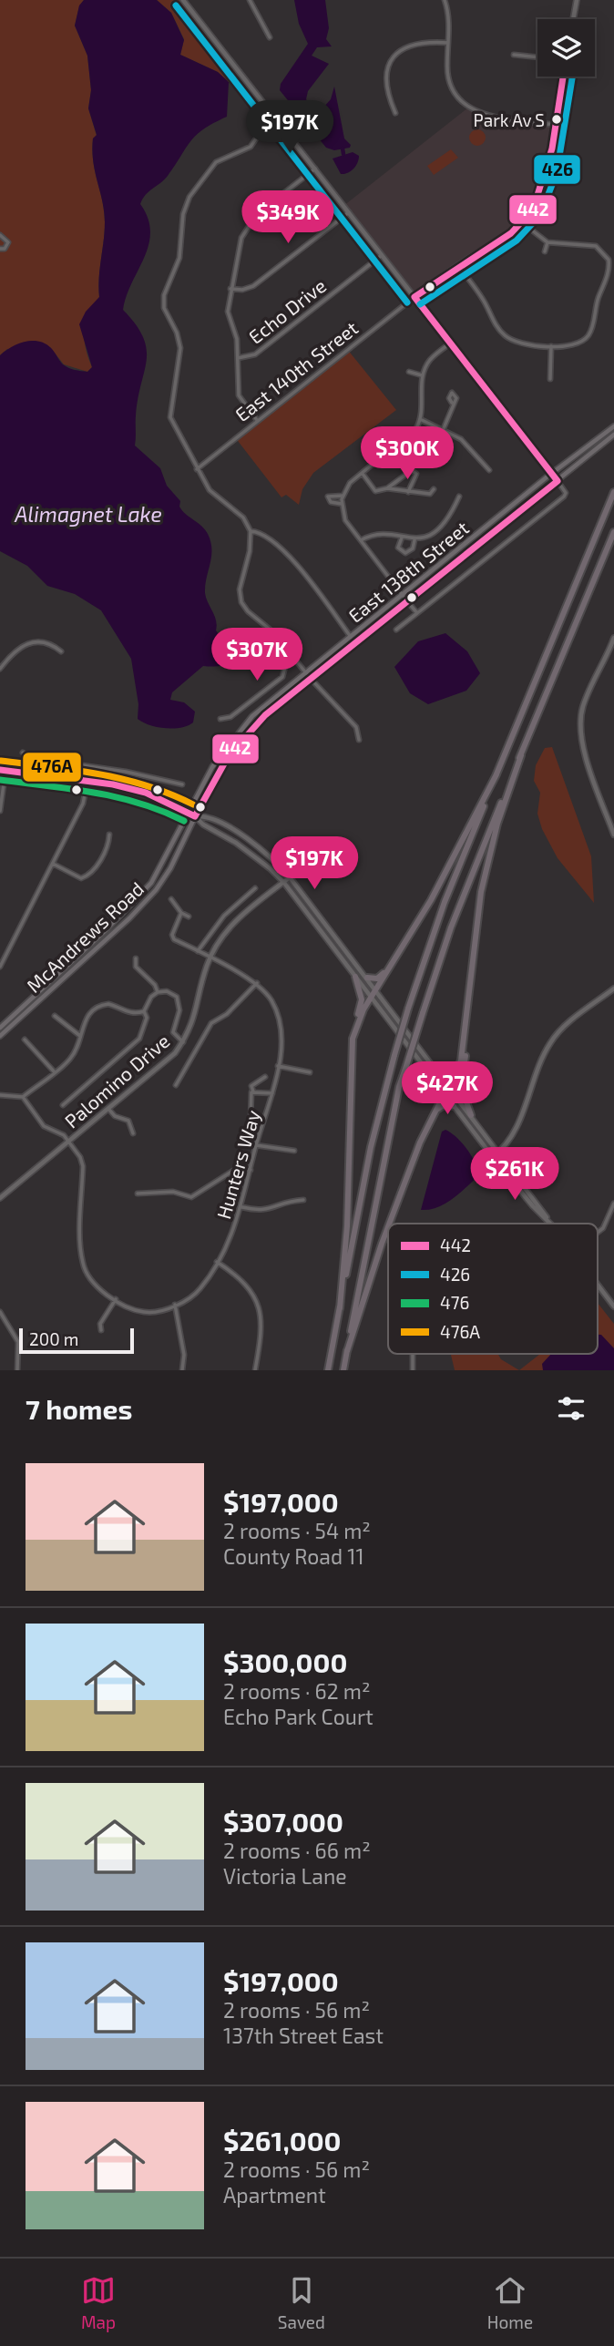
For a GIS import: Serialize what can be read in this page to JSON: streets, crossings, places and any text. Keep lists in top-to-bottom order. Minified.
{"streets":{"main road":["East 138th Street","McAndrews Road"],"street":["Echo Drive","East 140th Street","Palomino Drive","Hunters Way"]},"crossings":[["East 138th Street","McAndrews Road"],["Palomino Drive","Hunters Way"]],"water":["Alimagnet Lake"],"places":["Park Av S"],"lines":["transit line 426","transit line 442","transit line 476A","transit line 476"],"legend":["442","426","476","476A"],"scale_bar":"200 m","page":{"price":["$197K","$349K","$300K","$307K","$197K","$427K","$261K"],"scale":"200 m","heading":"7 homes","list":[{"name":"$197,000","note":"2 rooms · 54 m² · County Road 11"},{"name":"$300,000","note":"2 rooms · 62 m² · Echo Park Court"},{"name":"$307,000","note":"2 rooms · 66 m² · Victoria Lane"},{"name":"$197,000","note":"2 rooms · 56 m² · 137th Street East"},{"name":"$261,000","note":"2 rooms · 56 m² · Apartment"}],"tabs":["Map","Saved","Home"]}}
